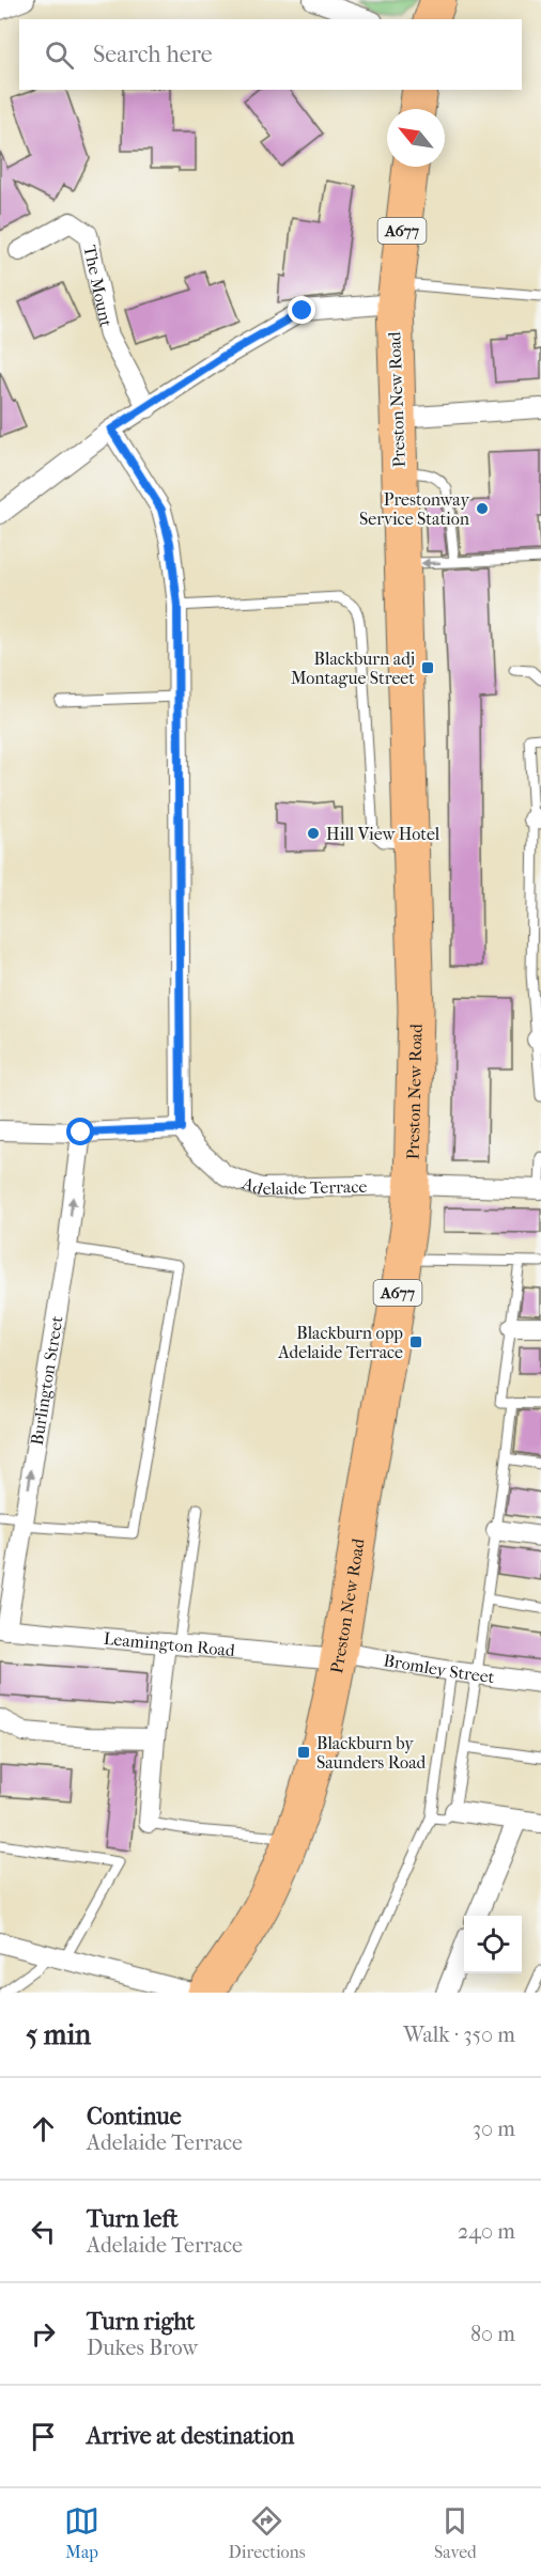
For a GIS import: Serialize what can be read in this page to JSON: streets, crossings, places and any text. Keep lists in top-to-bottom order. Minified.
{"streets":{"highway":["A677","Preston New Road"],"street":["The Mount","Adelaide Terrace","Burlington Street","Leamington Road","Bromley Street"]},"crossings":[["Preston New Road","Adelaide Terrace"],["Preston New Road","Leamington Road"],["Preston New Road","Bromley Street"],["Burlington Street","Leamington Road"],["Leamington Road","Bromley Street"]],"one_way":["Burlington Street"],"places":{"other":["Prestonway Service Station","Hill View Hotel"],"transit":["Blackburn adj Montague Street","Blackburn opp Adelaide Terrace","Blackburn by Saunders Road"]},"north":"top left","page":{"search":"Search here","heading":["5 min","Walk · 350 m"],"list":[["Continue","Adelaide Terrace","30 m"],["Turn left","Adelaide Terrace","240 m"],["Turn right","Dukes Brow","80 m"],"Arrive at destination"],"nav":["Map","Directions","Saved"]}}
